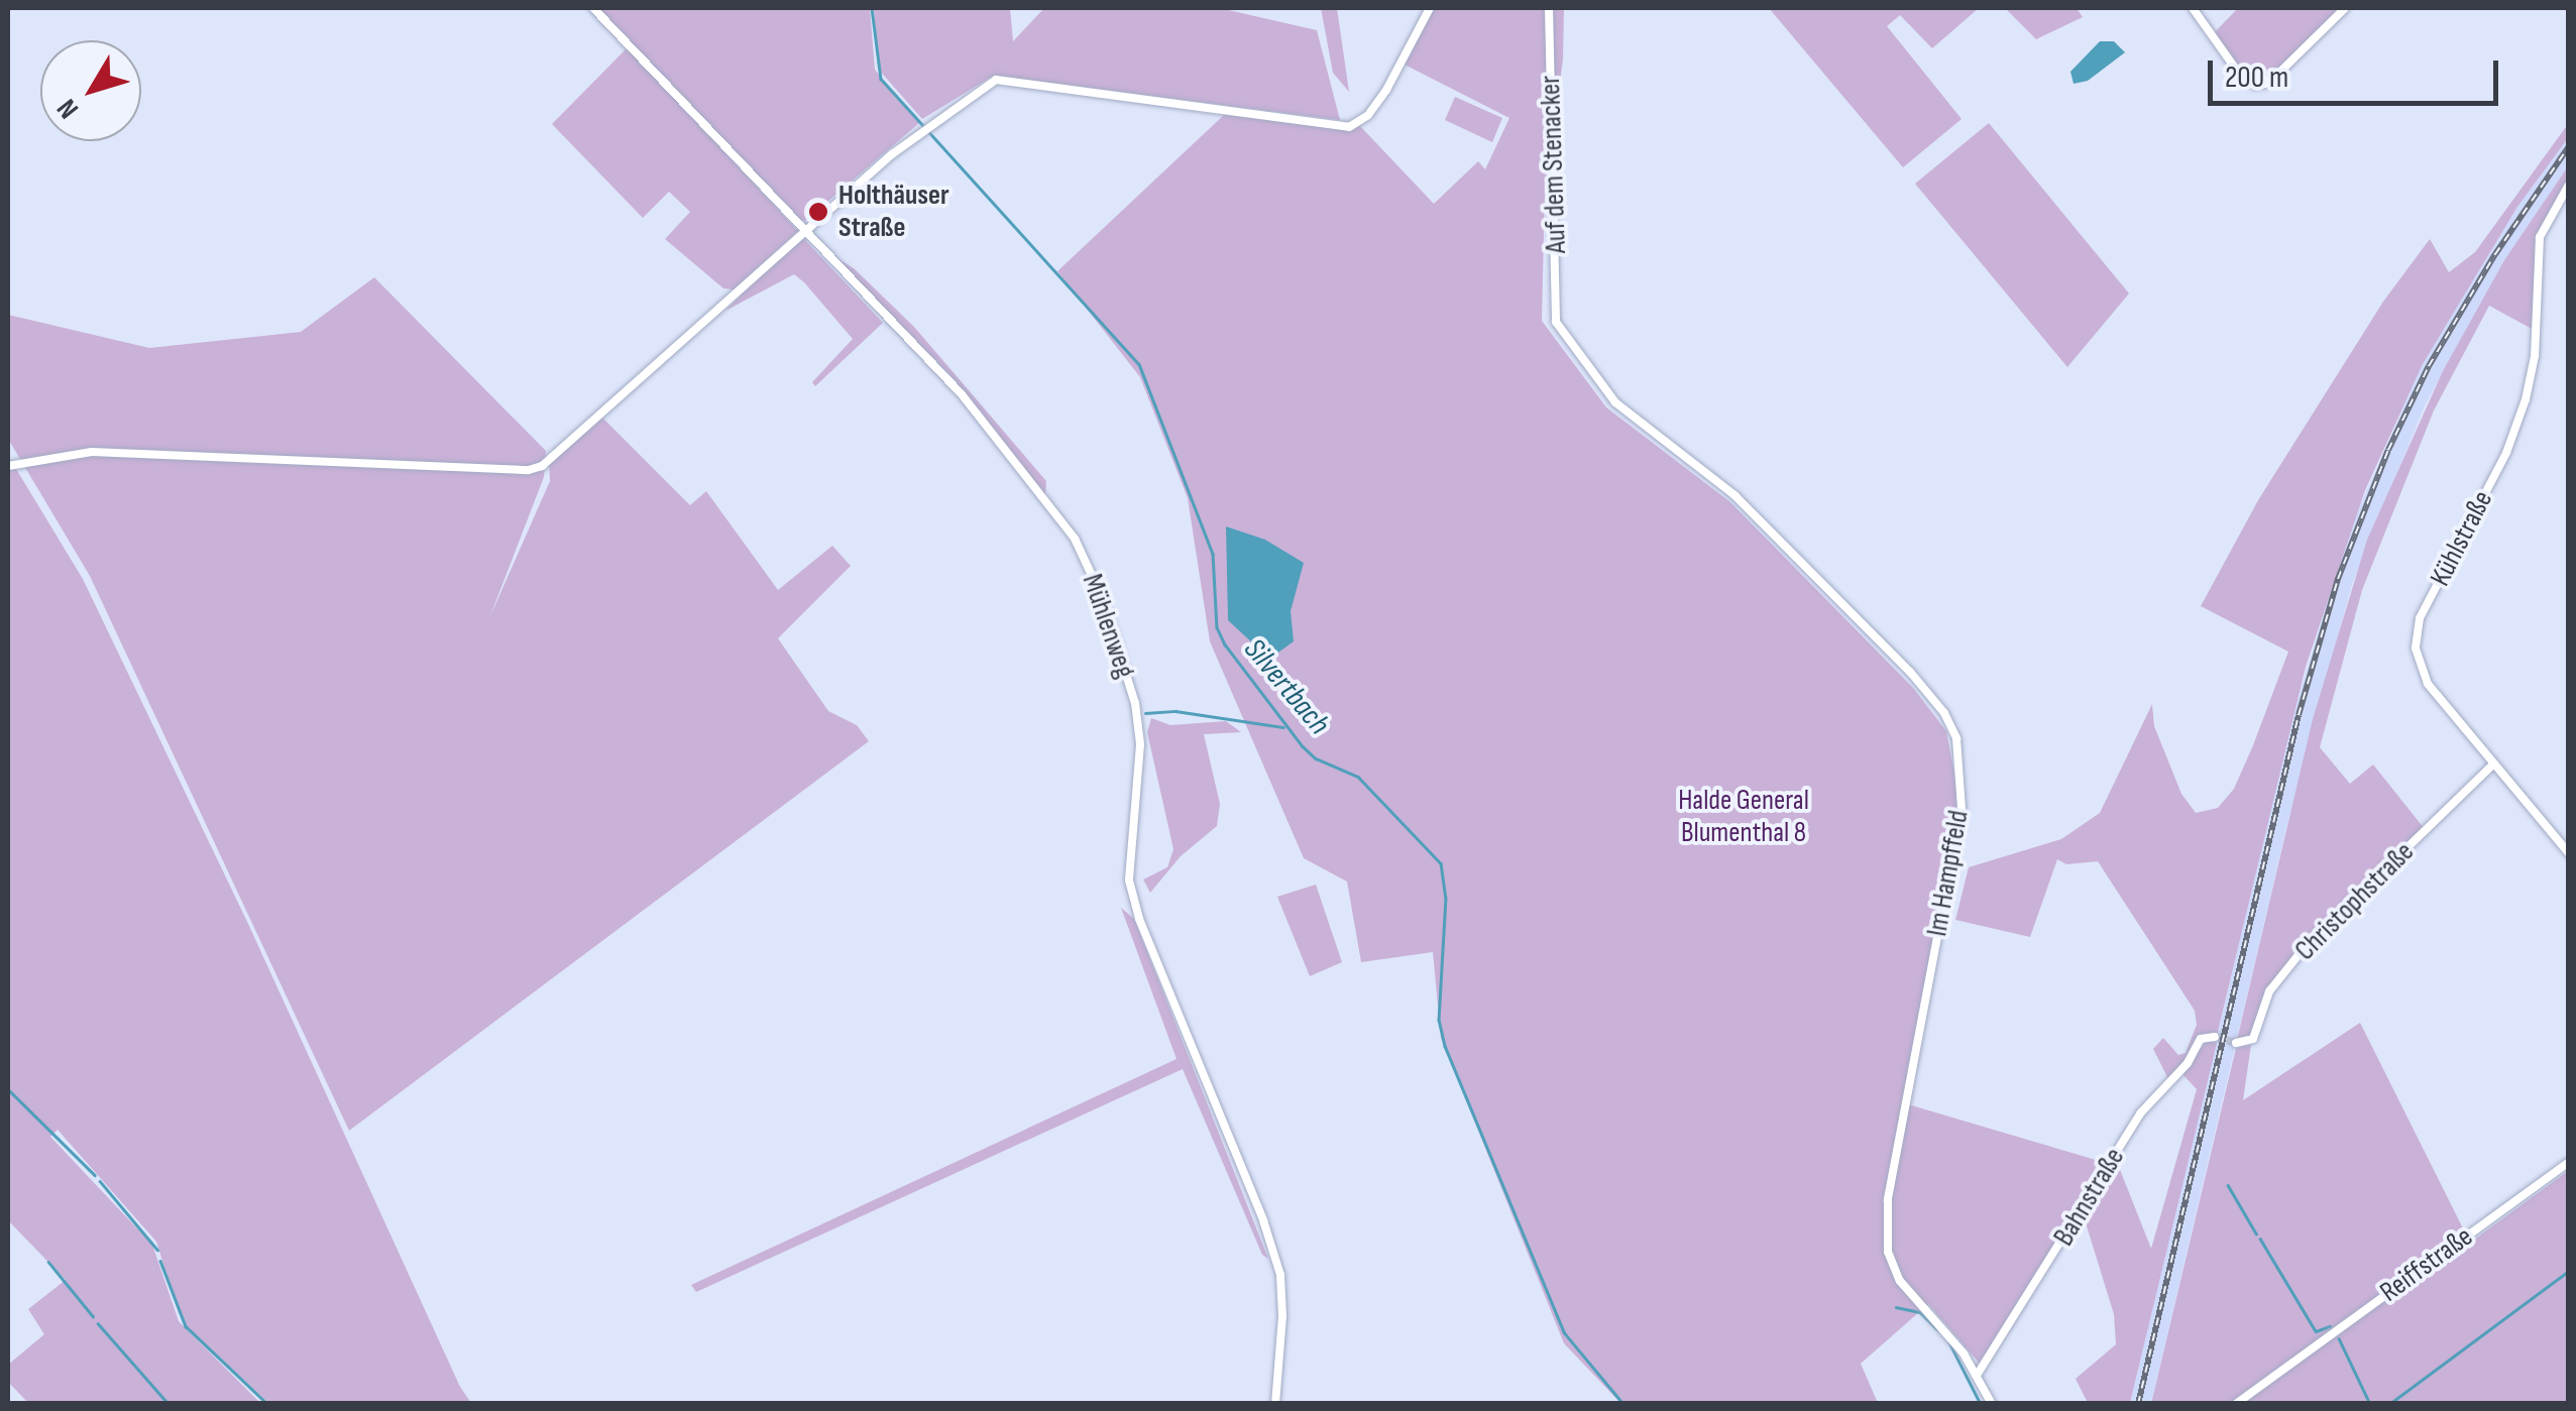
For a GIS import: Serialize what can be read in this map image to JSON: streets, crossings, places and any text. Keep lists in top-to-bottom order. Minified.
{"streets":{"street":["Auf dem Stenacker","Kühlstraße","Mühlenweg","Im Hampffeld","Christophstraße","Bahnstraße","Reiffstraße"]},"crossings":[["Auf dem Stenacker","Im Hampffeld"],["Kühlstraße","Christophstraße"],["Im Hampffeld","Bahnstraße"]],"water":["Silvertbach"],"parks":["Halde General Blumenthal 8"],"places":["Holthäuser Straße"],"scale_bar":"200 m","north":"bottom left"}
